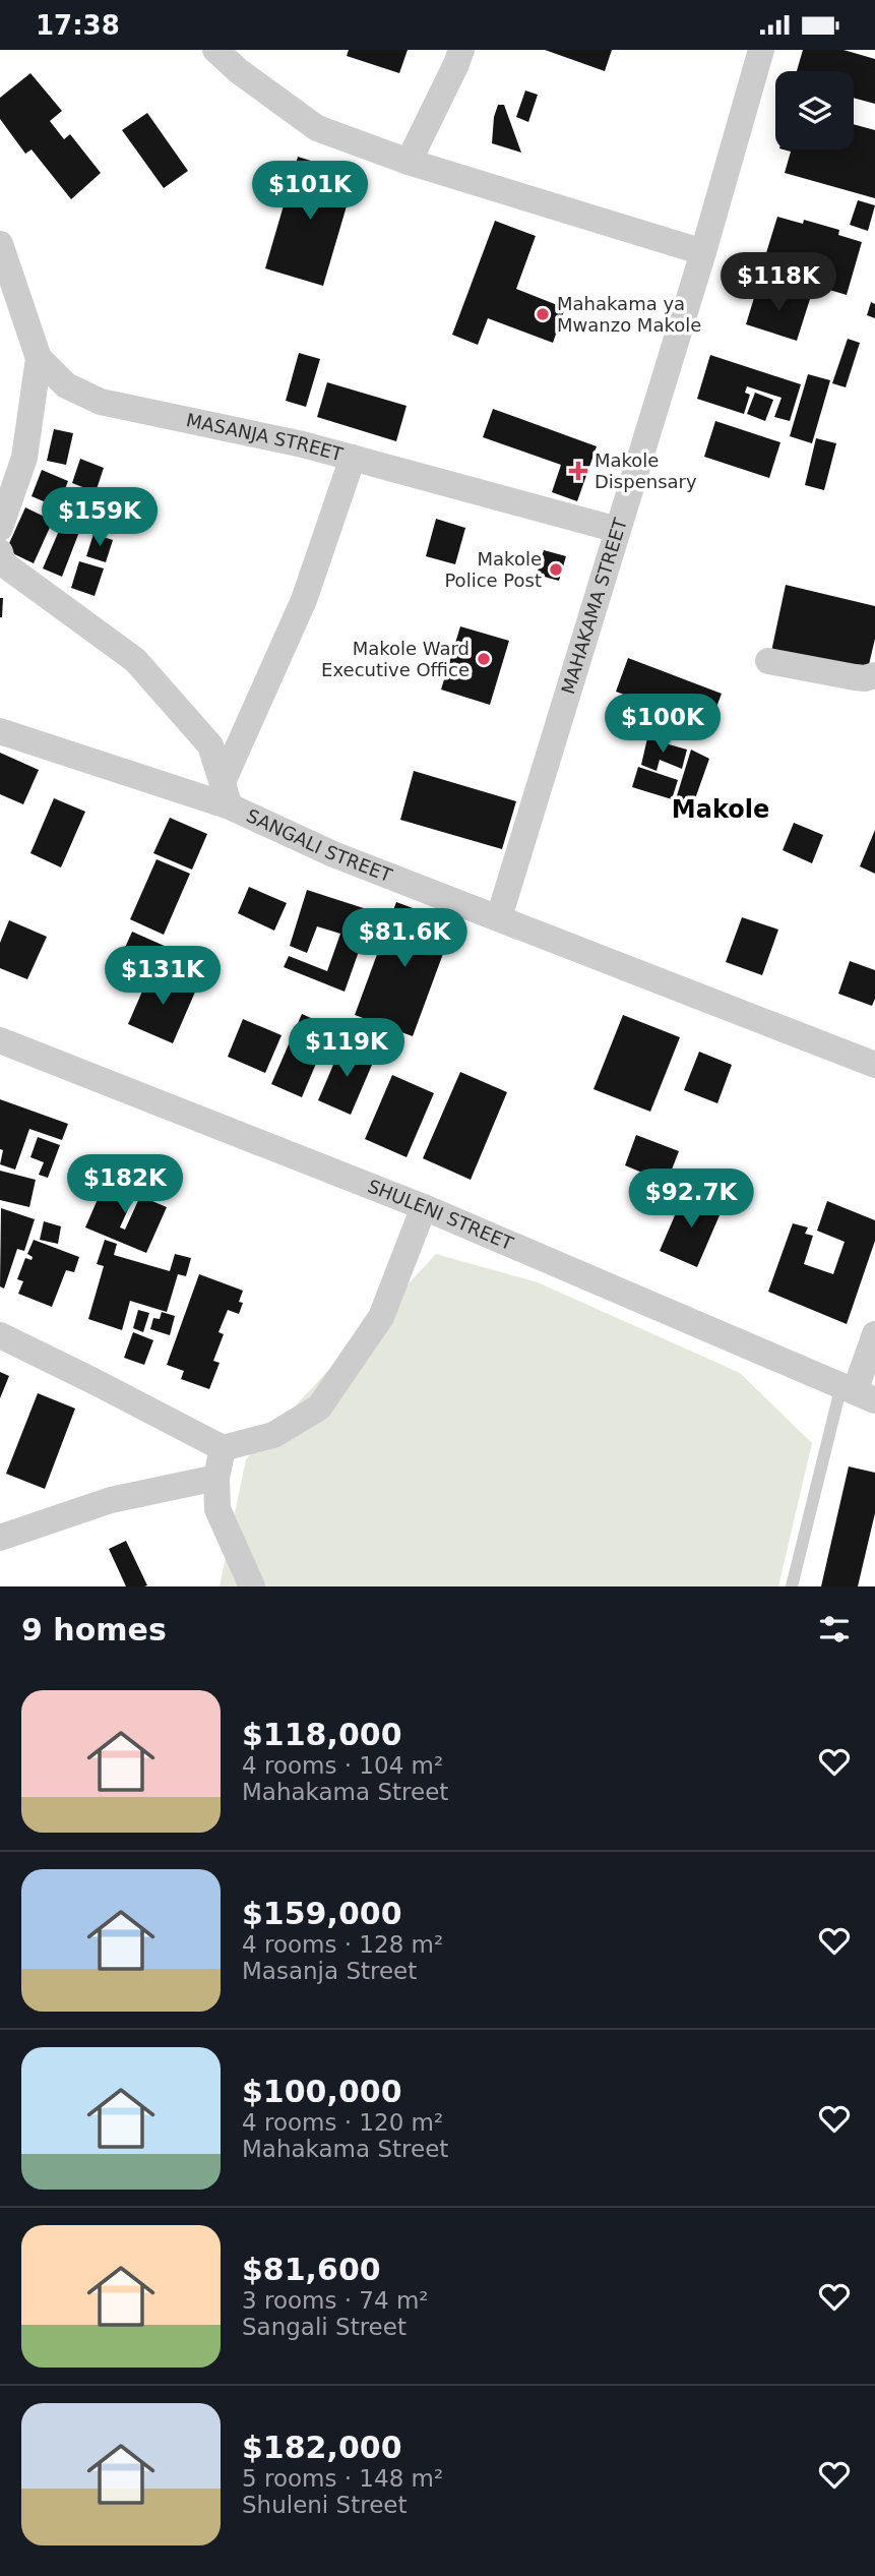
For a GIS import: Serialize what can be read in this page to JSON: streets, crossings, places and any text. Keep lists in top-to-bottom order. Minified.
{"streets":{"street":["MASANJA STREET","MAHAKAMA STREET","SANGALI STREET","SHULENI STREET"]},"crossings":[["MASANJA STREET","MAHAKAMA STREET"],["MAHAKAMA STREET","SANGALI STREET"]],"districts":["Makole"],"places":{"other":["Mahakama ya Mwanzo Makole","Makole Police Post","Makole Ward Executive Office"],"health":["Makole Dispensary"]},"page":{"status":"17:38","price":["$101K","$118K","$159K","$100K","$81.6K","$131K","$119K","$182K","$92.7K"],"heading":"9 homes","list":[{"name":"$118,000","note":"4 rooms · 104 m² · Mahakama Street"},{"name":"$159,000","note":"4 rooms · 128 m² · Masanja Street"},{"name":"$100,000","note":"4 rooms · 120 m² · Mahakama Street"},{"name":"$81,600","note":"3 rooms · 74 m² · Sangali Street"},{"name":"$182,000","note":"5 rooms · 148 m² · Shuleni Street"}]}}
